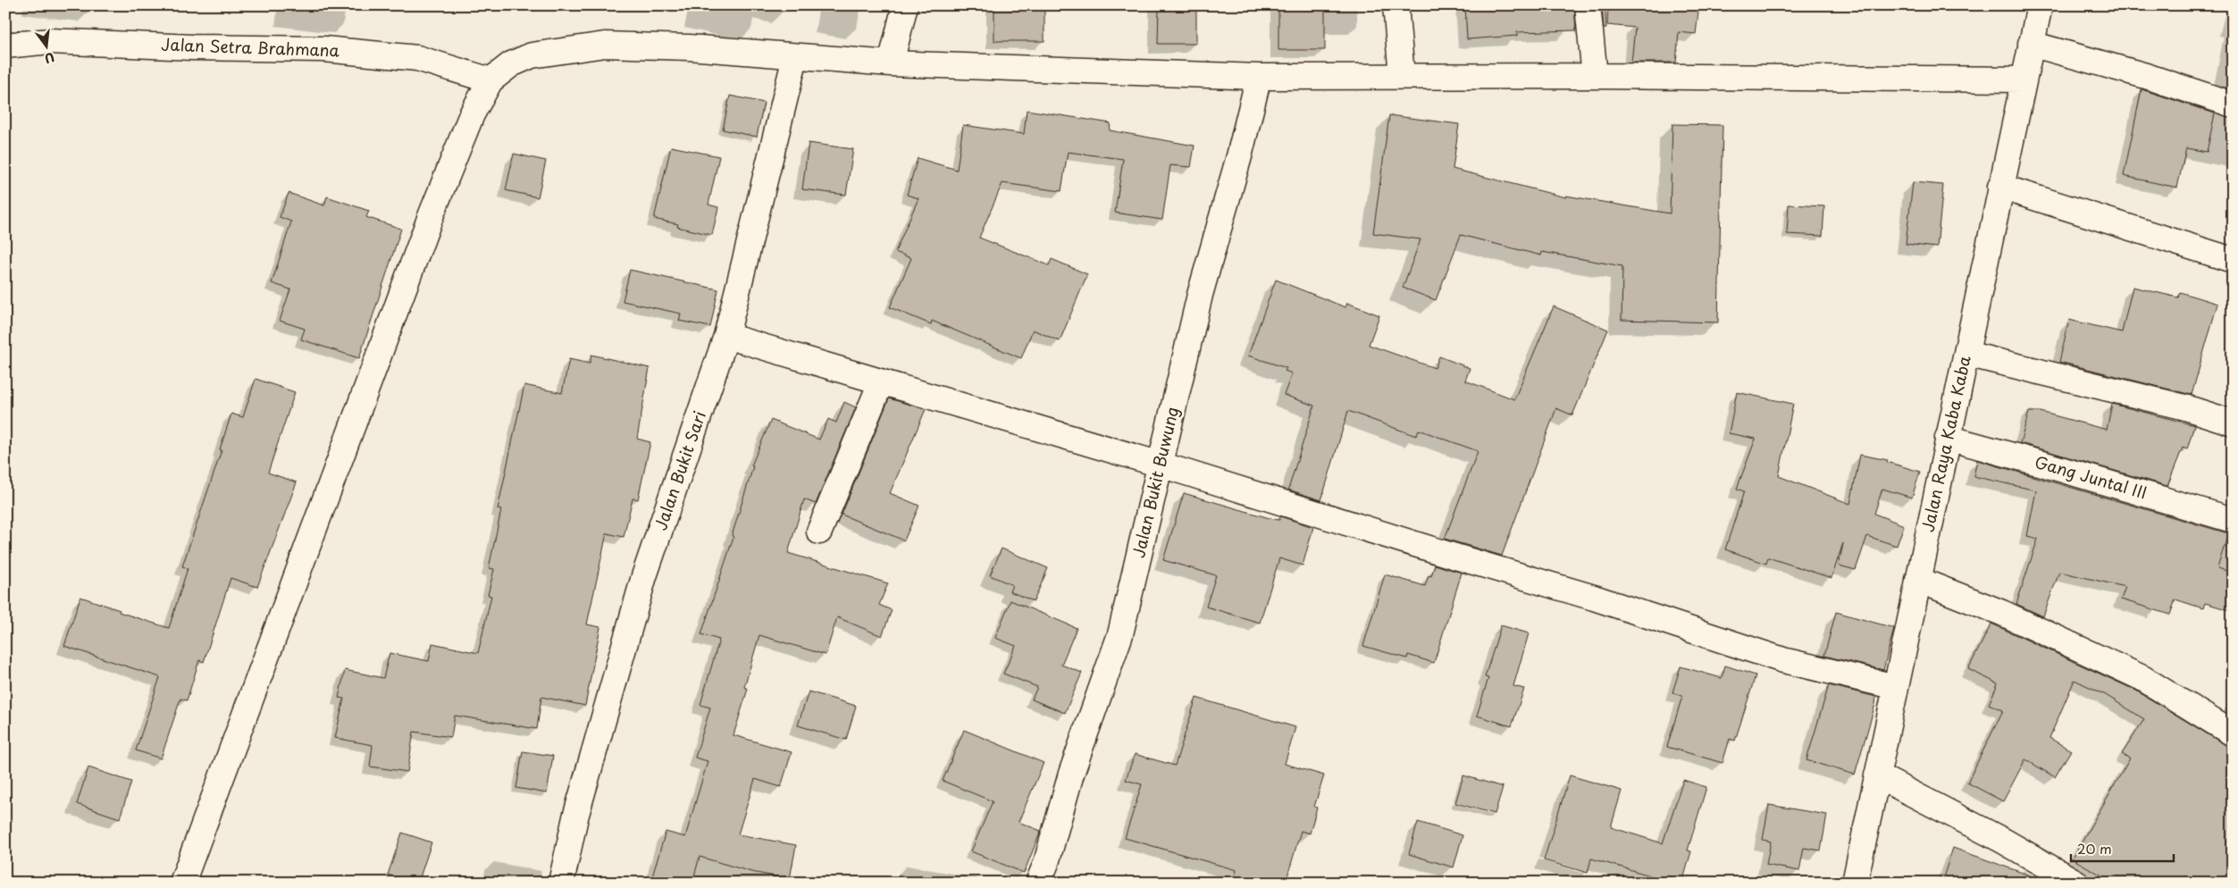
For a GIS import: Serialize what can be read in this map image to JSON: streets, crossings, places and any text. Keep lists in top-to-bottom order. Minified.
{"streets":{"street":["Jalan Setra Brahmana","Jalan Raya Kaba Kaba","Jalan Bukit Sari","Gang Juntal III","Jalan Bukit Buwung"]},"crossings":[["Jalan Raya Kaba Kaba","Gang Juntal III"]],"scale_bar":"20 m","north":"bottom"}
